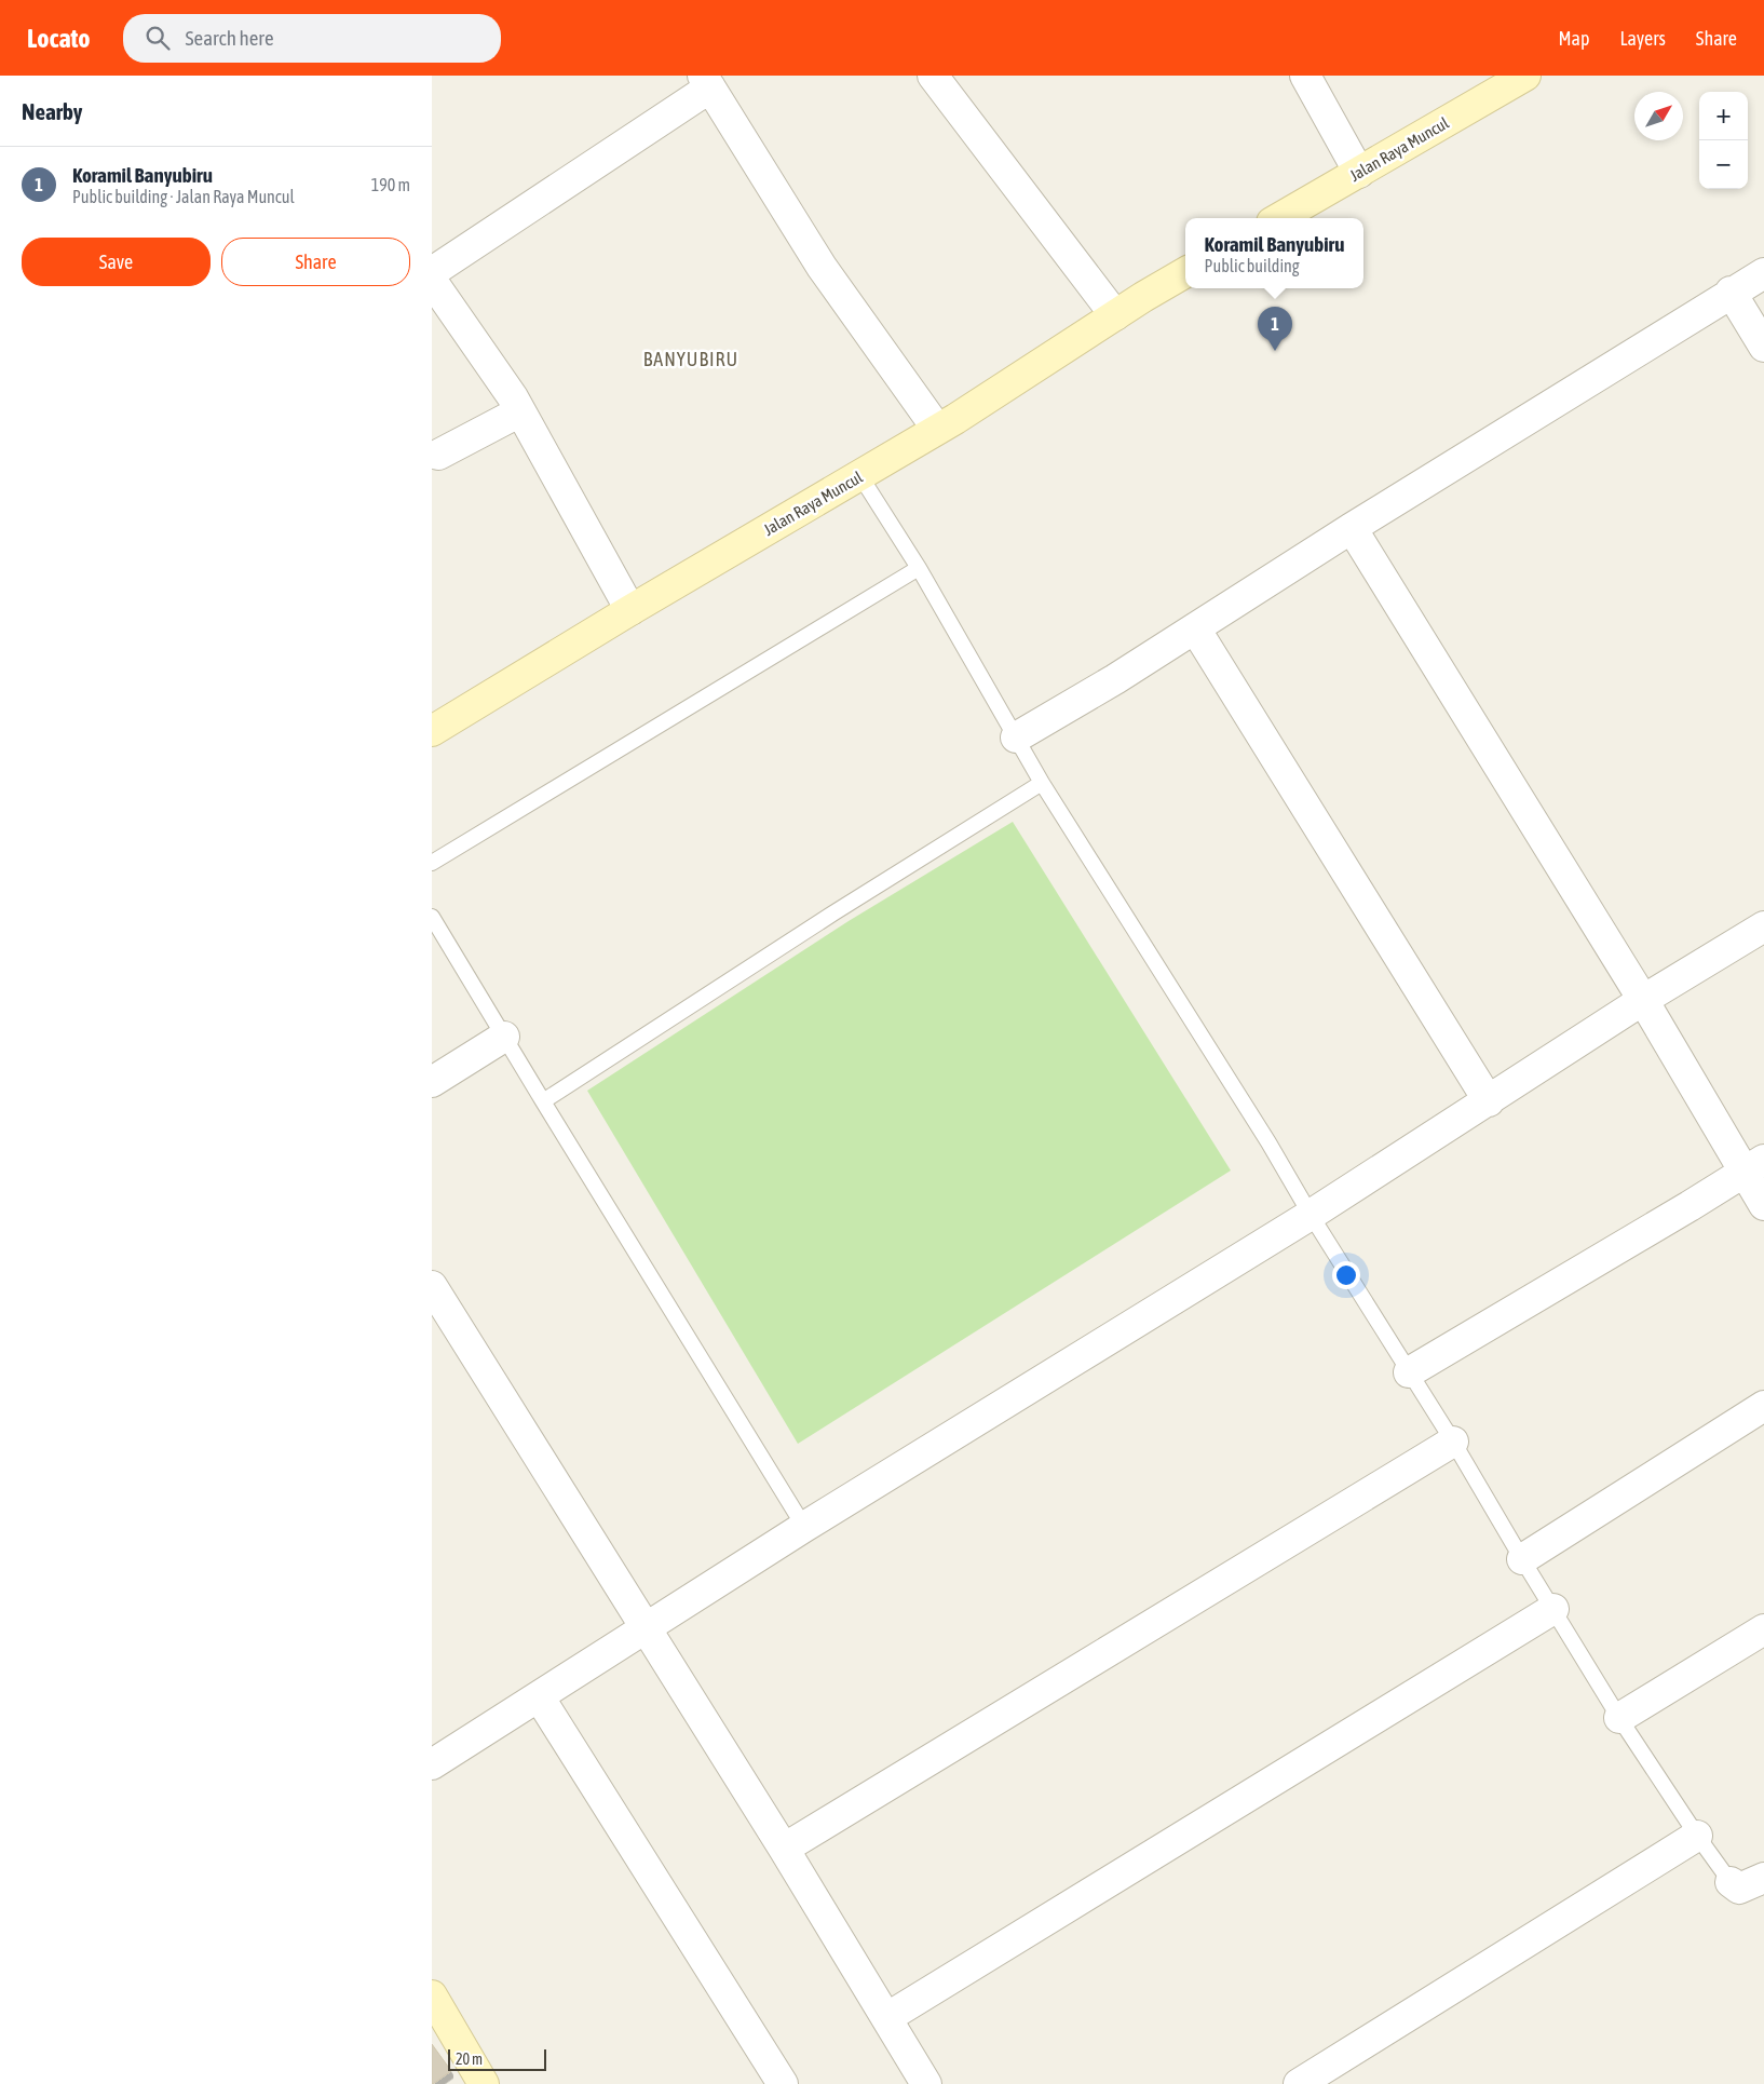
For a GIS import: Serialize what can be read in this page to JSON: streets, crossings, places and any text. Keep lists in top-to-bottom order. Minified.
{"streets":{"main road":["Jalan Raya Muncul"]},"districts":["BANYUBIRU"],"scale_bar":"20 m","north":"top right","page":{"header":"Locato","search":"Search here","nav":["Map","Layers","Share"],"heading":"Nearby","map_buttons":["+","−"],"list":[{"mark":"1","name":"Koramil Banyubiru","note":"Public building · Jalan Raya Muncul","value":"190 m"}],"popup":["Koramil Banyubiru","Public building"],"buttons":["Save","Share"],"pins":"1","scale":"20 m"}}
